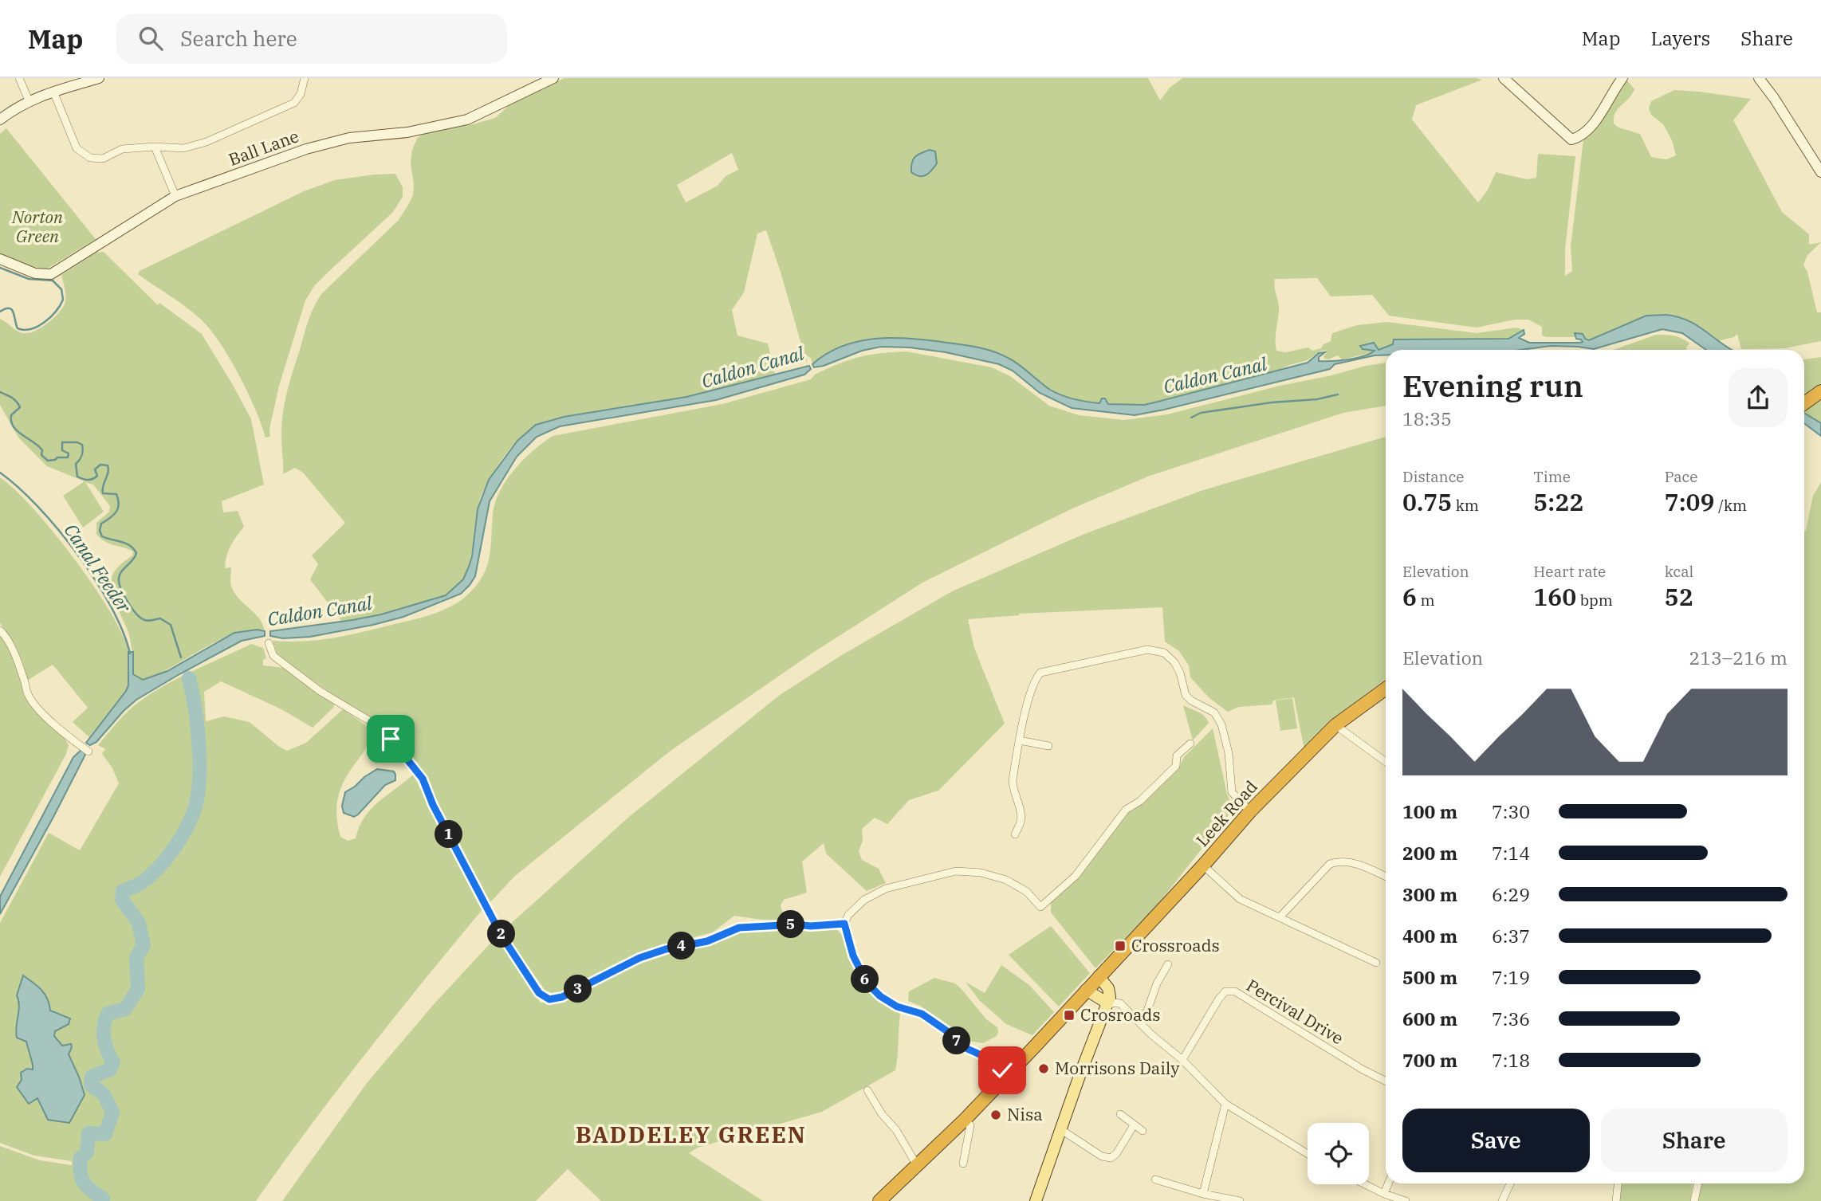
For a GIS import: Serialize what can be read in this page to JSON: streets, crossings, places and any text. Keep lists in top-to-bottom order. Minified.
{"streets":{"highway":["Leek Road"],"street":["Ball Lane","Percival Drive"]},"districts":["BADDELEY GREEN"],"water":["Caldon Canal","Canal Feeder"],"parks":["Norton Green"],"places":{"transit":["Crossroads","Crosroads"],"other":["Morrisons Daily","Nisa"]},"page":{"header":"Map","search":"Search here","nav":["Map","Layers","Share"],"heading":["Evening run","18:35"],"stats":[["Distance","0.75 km"],["Time","5:22"],["Pace","7:09 /km"],["Elevation","6 m"],["Heart rate","160 bpm"],["kcal","52"]],"chart":["Elevation","213–216 m"],"list":[{"name":"100 m","note":"7:30"},{"name":"200 m","note":"7:14"},{"name":"300 m","note":"6:29"},{"name":"400 m","note":"6:37"},{"name":"500 m","note":"7:19"},{"name":"600 m","note":"7:36"},{"name":"700 m","note":"7:18"}],"pins":["1","5","2","4","6","3","7"],"buttons":["Save","Share"]}}
